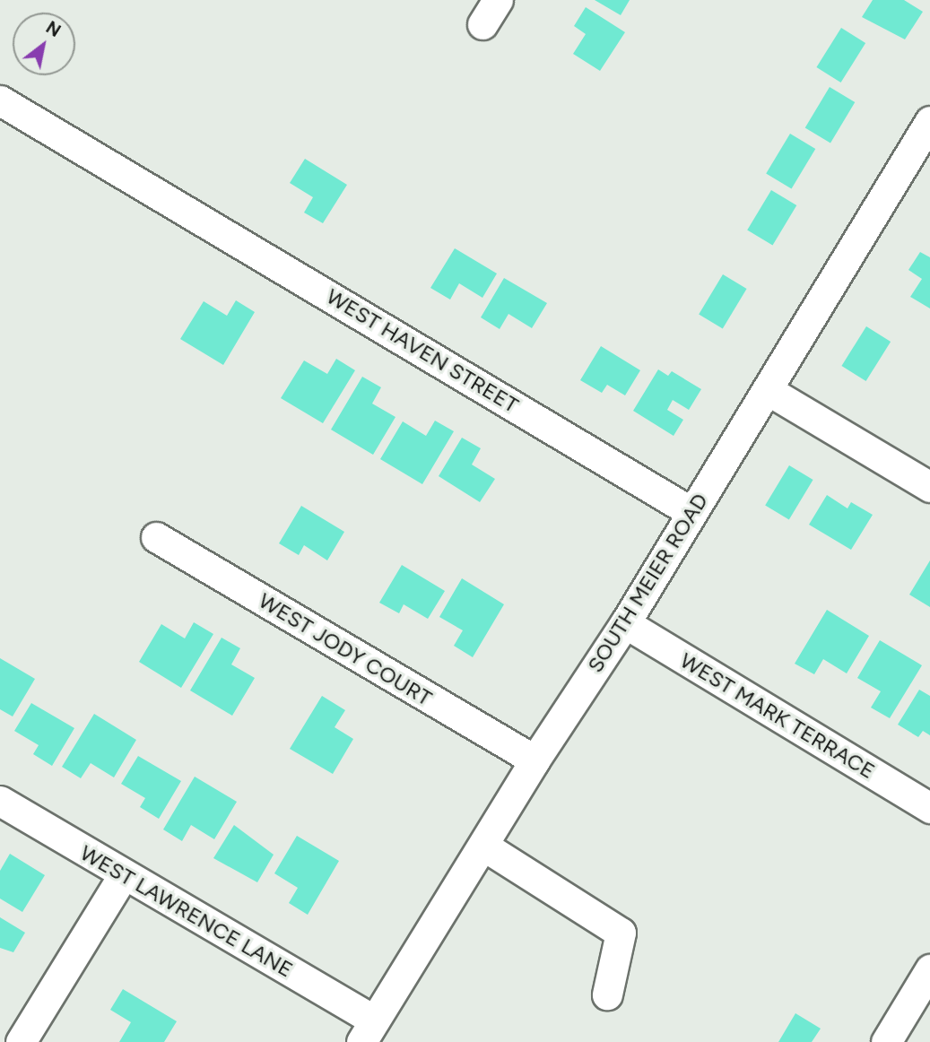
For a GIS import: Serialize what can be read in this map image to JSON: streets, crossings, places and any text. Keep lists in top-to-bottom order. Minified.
{"streets":{"street":["WEST HAVEN STREET","SOUTH MEIER ROAD","WEST JODY COURT","WEST MARK TERRACE","WEST LAWRENCE LANE"]},"crossings":[["WEST HAVEN STREET","SOUTH MEIER ROAD"],["SOUTH MEIER ROAD","WEST JODY COURT"],["SOUTH MEIER ROAD","WEST MARK TERRACE"],["SOUTH MEIER ROAD","WEST LAWRENCE LANE"]],"north":"top right"}
